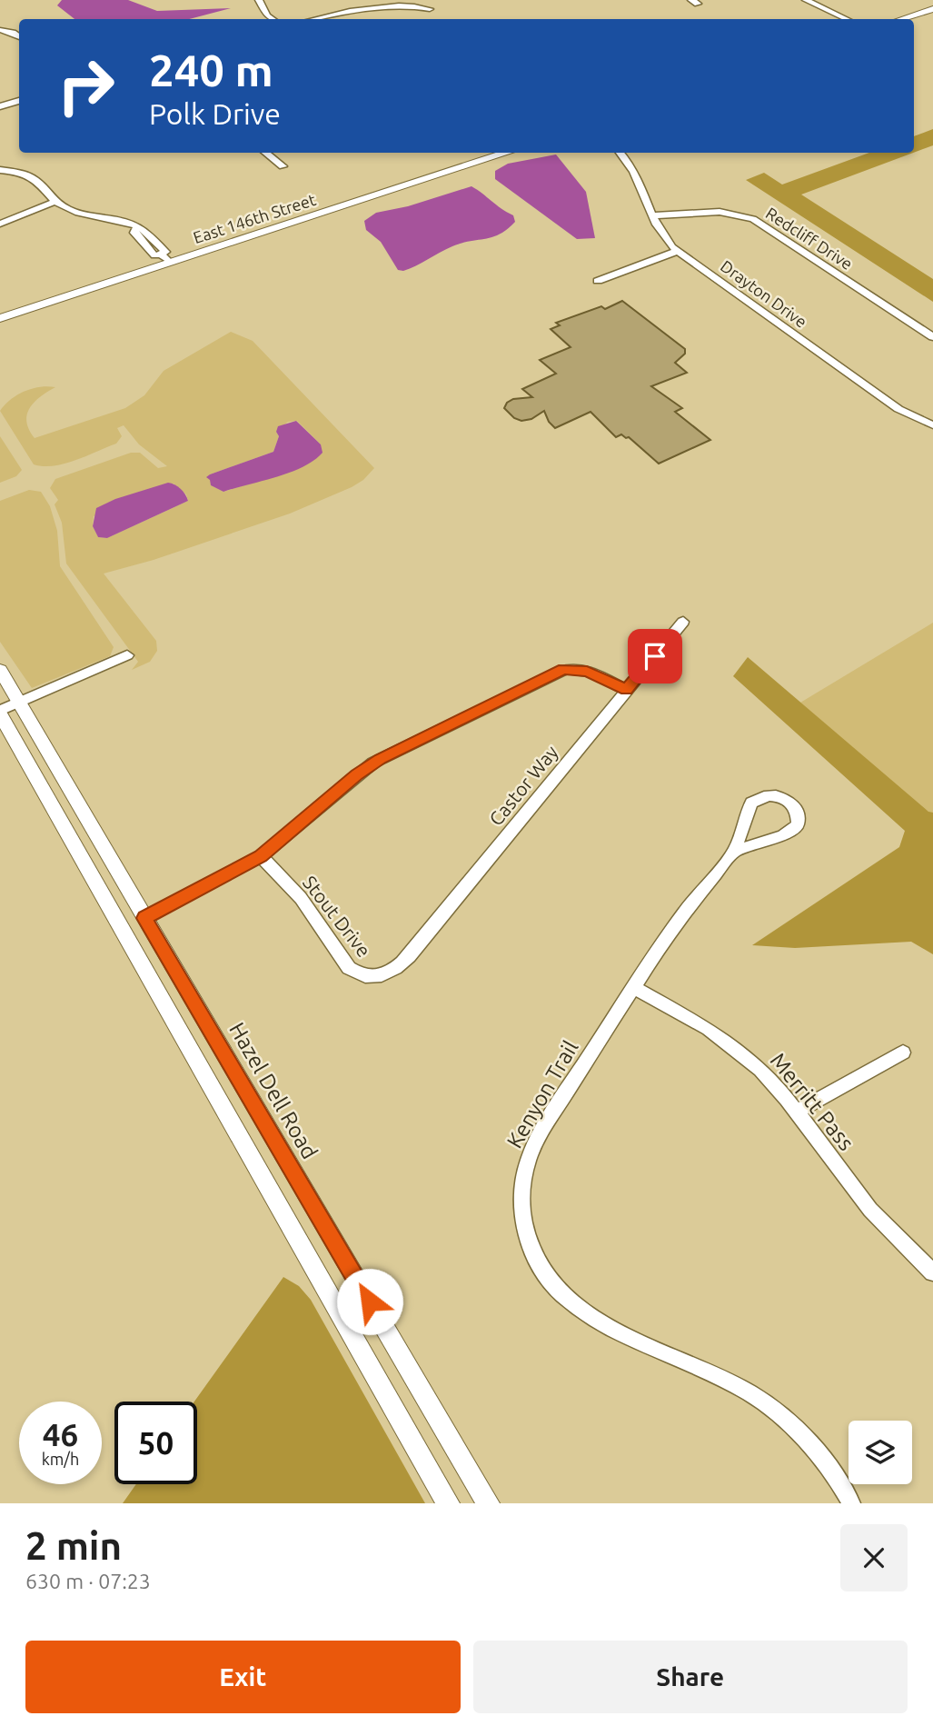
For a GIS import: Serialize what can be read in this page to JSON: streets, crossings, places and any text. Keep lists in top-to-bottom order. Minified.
{"streets":{"main road":["East 146th Street","Hazel Dell Road"],"street":["Redcliff Drive","Drayton Drive","Castor Way","Stout Drive","Kenyon Trail","Merritt Pass"]},"crossings":[["Redcliff Drive","Drayton Drive"],["Castor Way","Stout Drive"],["Kenyon Trail","Merritt Pass"]],"page":{"turn":["240 m","Polk Drive"],"speed":"46 km/h","limit":"50","heading":["2 min","630 m · 07:23"],"buttons":["Exit","Share"]}}
